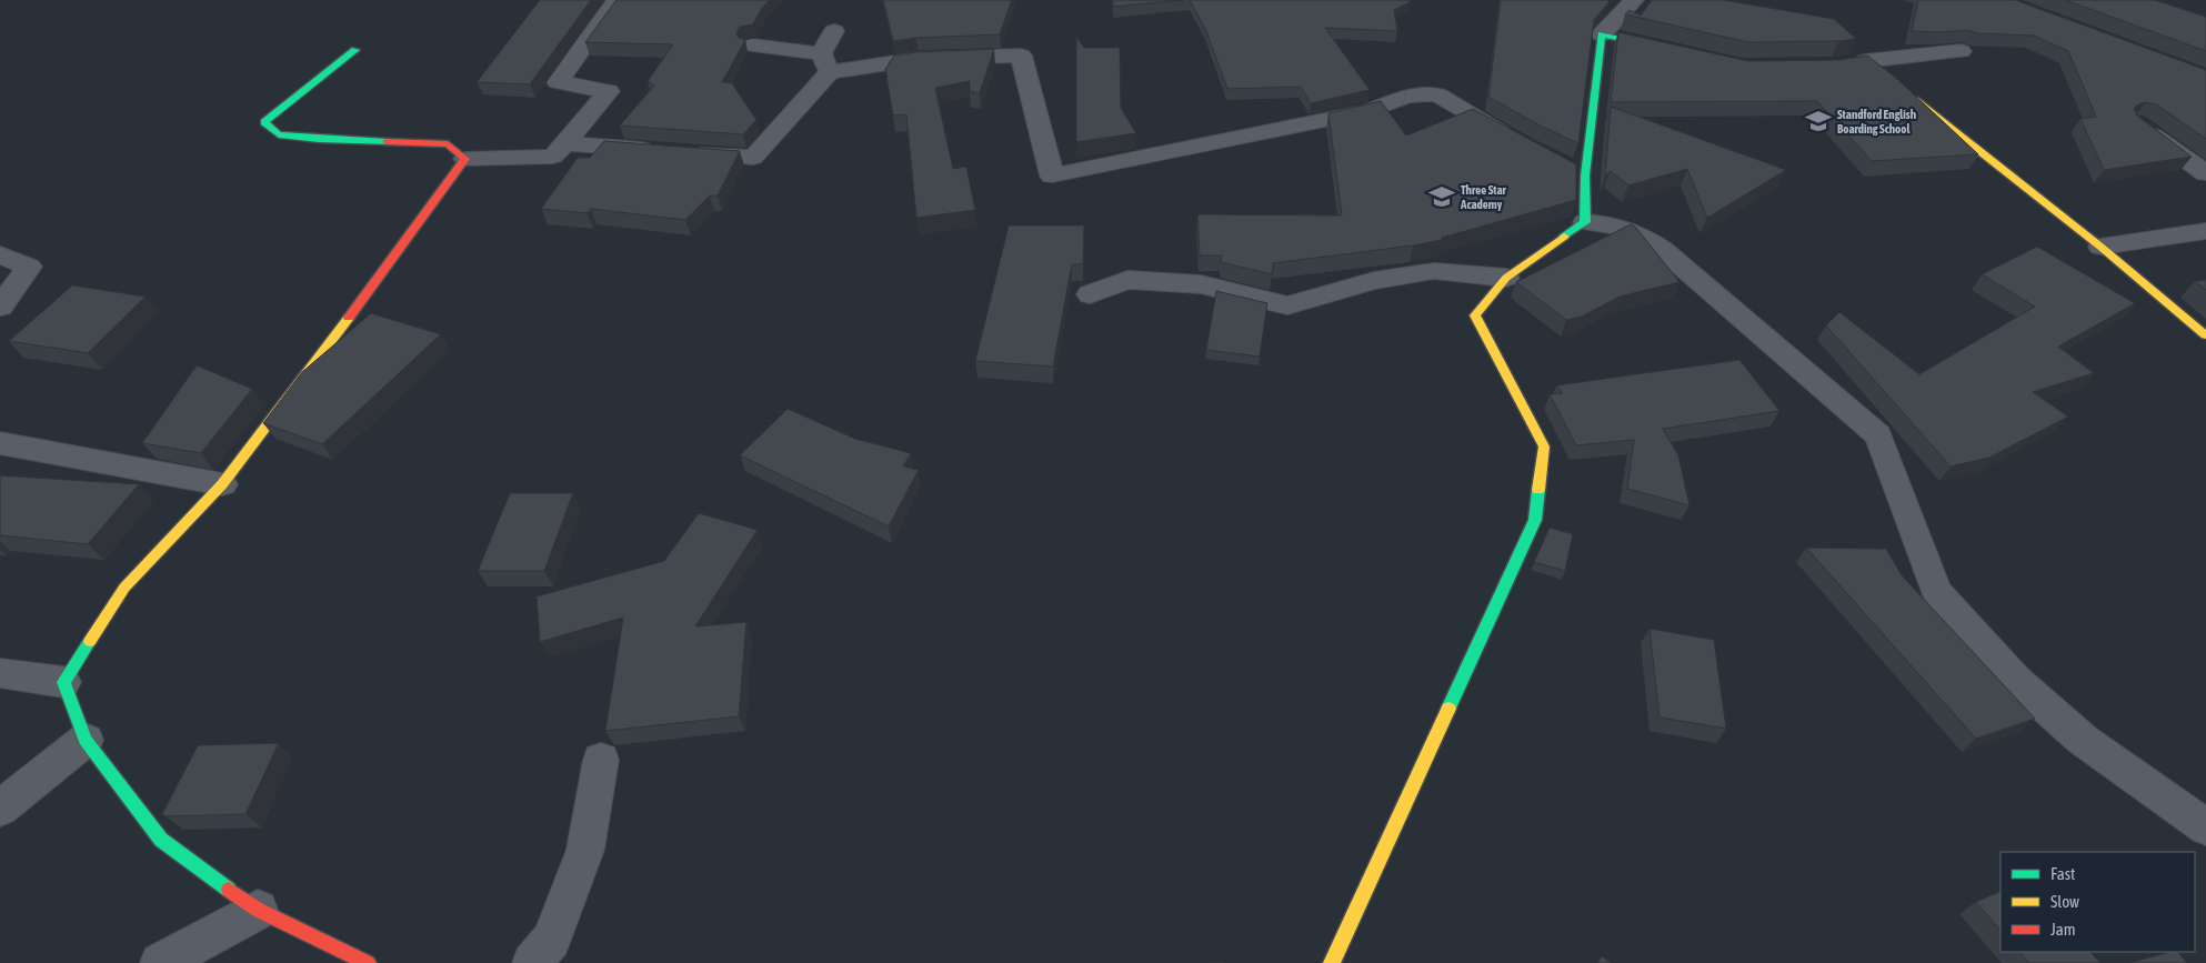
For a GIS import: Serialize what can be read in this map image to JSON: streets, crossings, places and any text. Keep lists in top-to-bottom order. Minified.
{"places":{"school or university":["Standford English Boarding School","Three Star Academy"]},"legend":["Fast","Slow","Jam"]}
